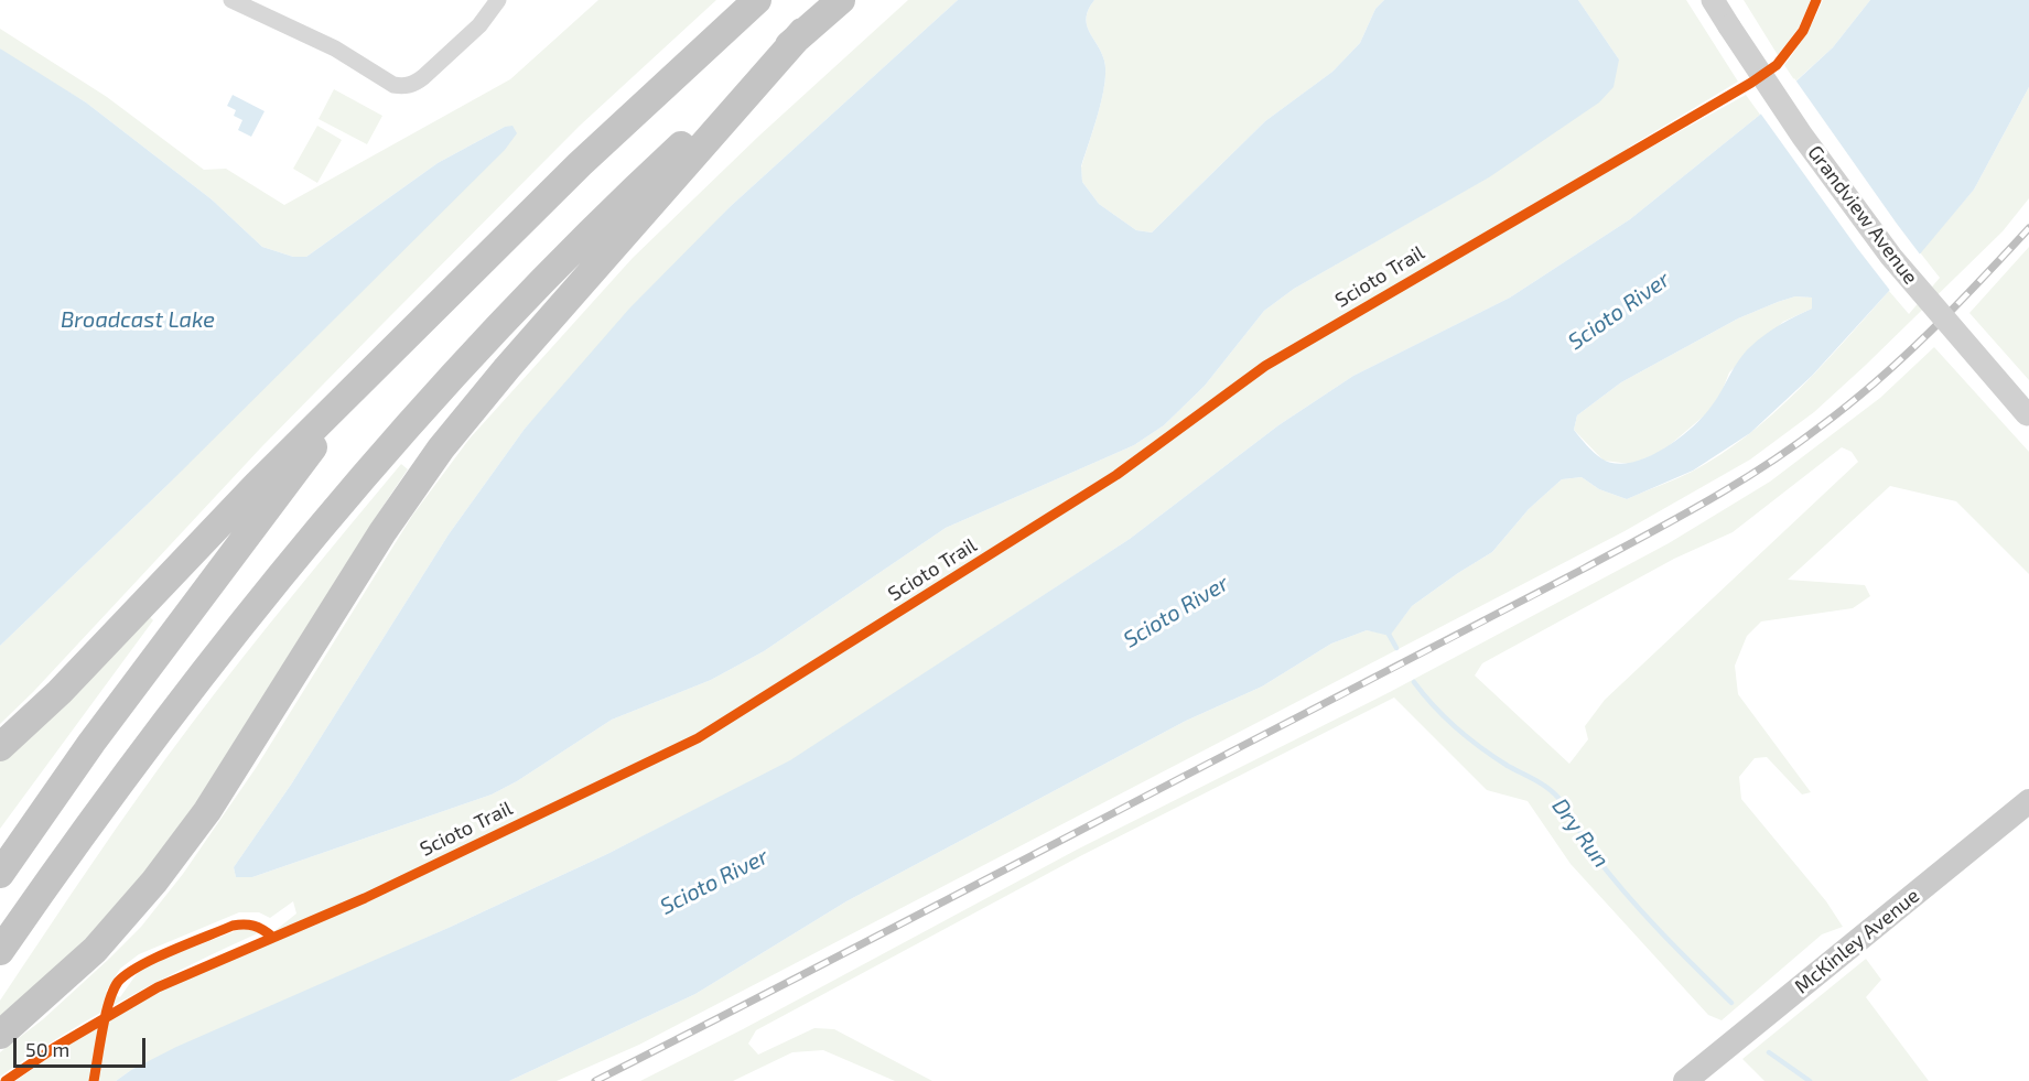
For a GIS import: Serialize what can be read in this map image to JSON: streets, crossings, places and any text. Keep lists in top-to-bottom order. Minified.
{"streets":{"main road":["Grandview Avenue","McKinley Avenue"],"cycle path":["Scioto Trail"]},"water":["Scioto River","Broadcast Lake","Dry Run"],"scale_bar":"50 m"}
